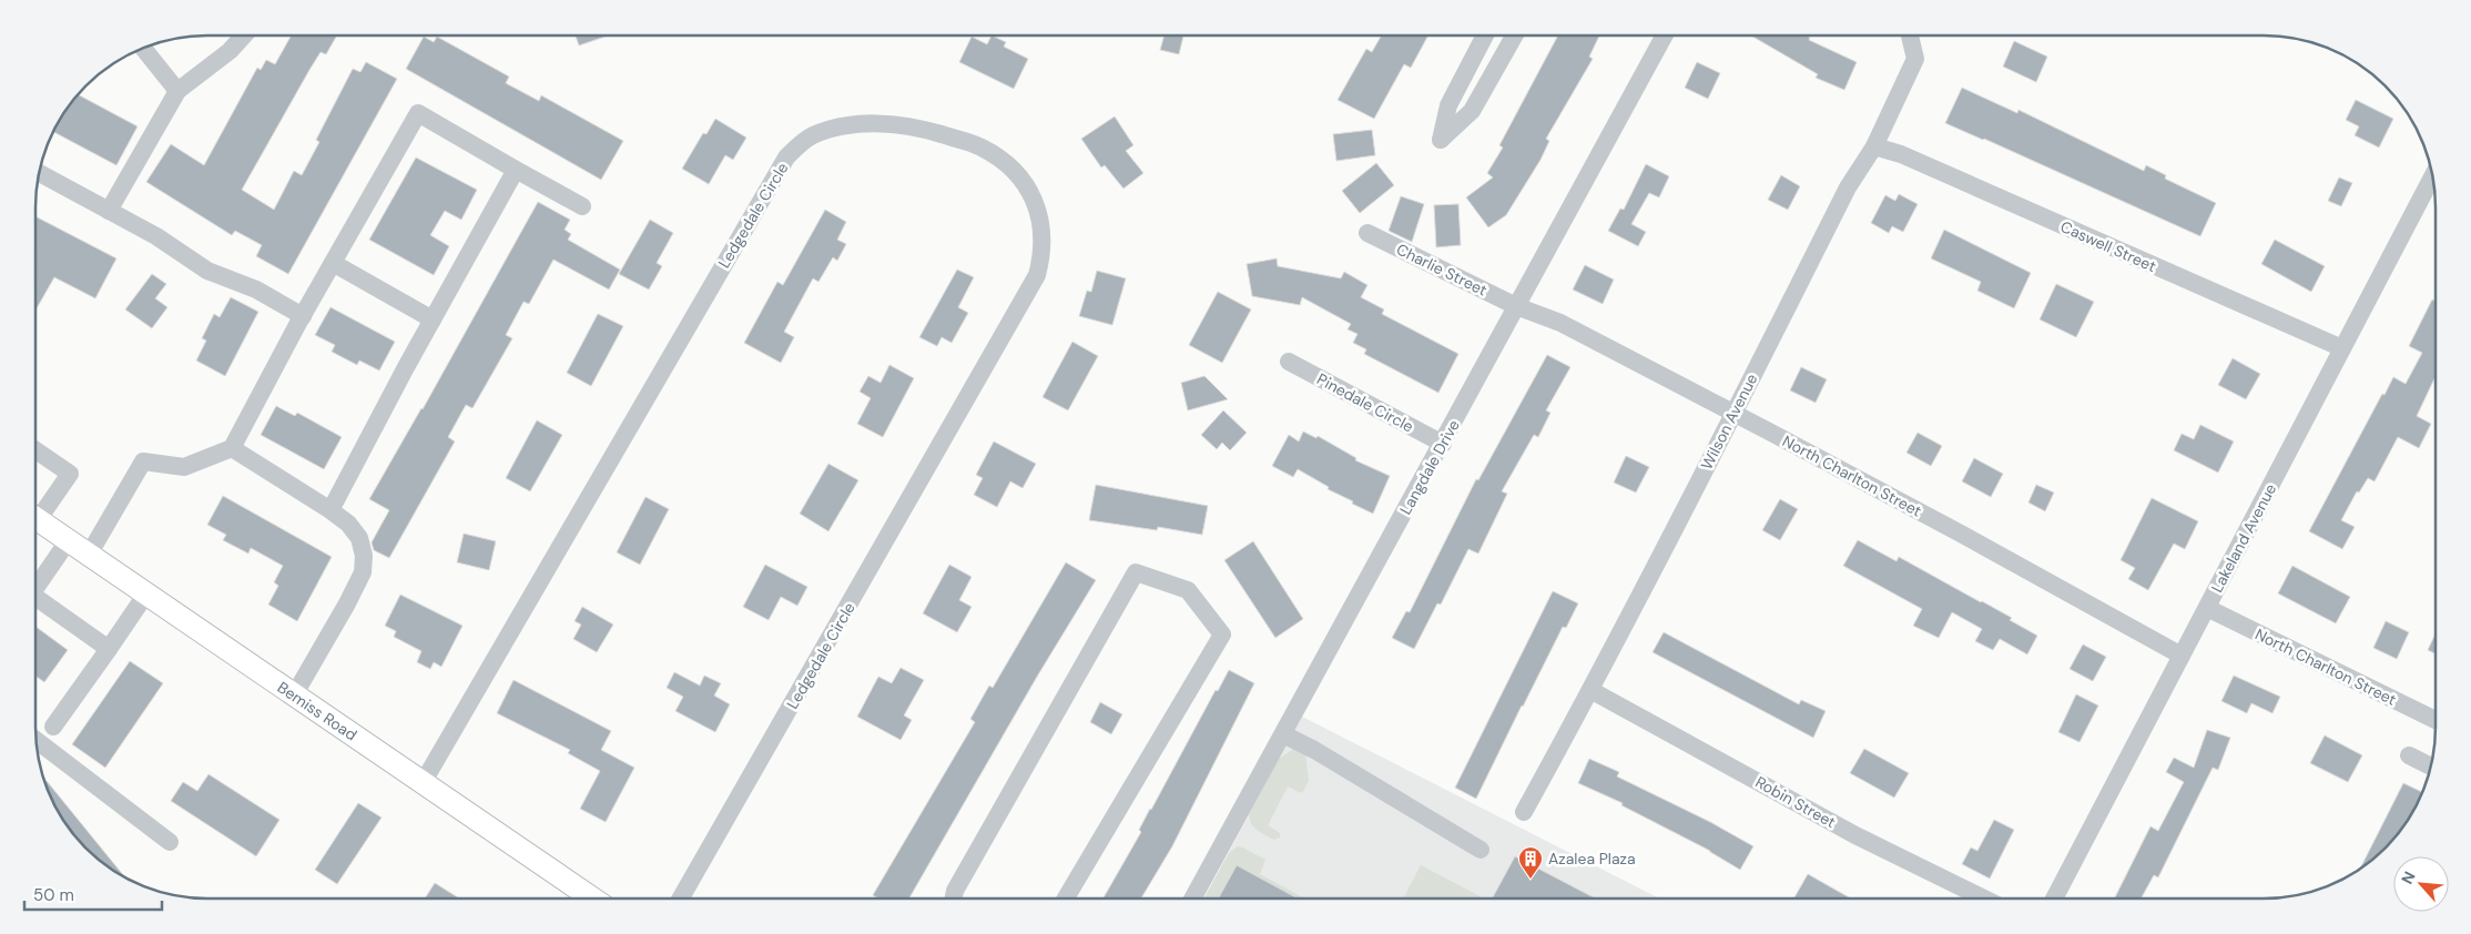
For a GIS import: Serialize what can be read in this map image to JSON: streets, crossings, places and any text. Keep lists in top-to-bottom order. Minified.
{"streets":{"main road":["Bemiss Road"],"street":["Ledgedale Circle","Caswell Street","Charlie Street","Pinedale Circle","Wilson Avenue","Langdale Drive","North Charlton Street","Lakeland Avenue","Robin Street"]},"crossings":[["Ledgedale Circle","Bemiss Road"],["Caswell Street","Wilson Avenue"],["Caswell Street","Lakeland Avenue"],["Charlie Street","Langdale Drive"],["Charlie Street","North Charlton Street"],["Pinedale Circle","Langdale Drive"],["Wilson Avenue","North Charlton Street"],["Wilson Avenue","Robin Street"],["Langdale Drive","North Charlton Street"],["North Charlton Street","Lakeland Avenue"]],"places":{"building":["Azalea Plaza"]},"scale_bar":"50 m","north":"top left"}
